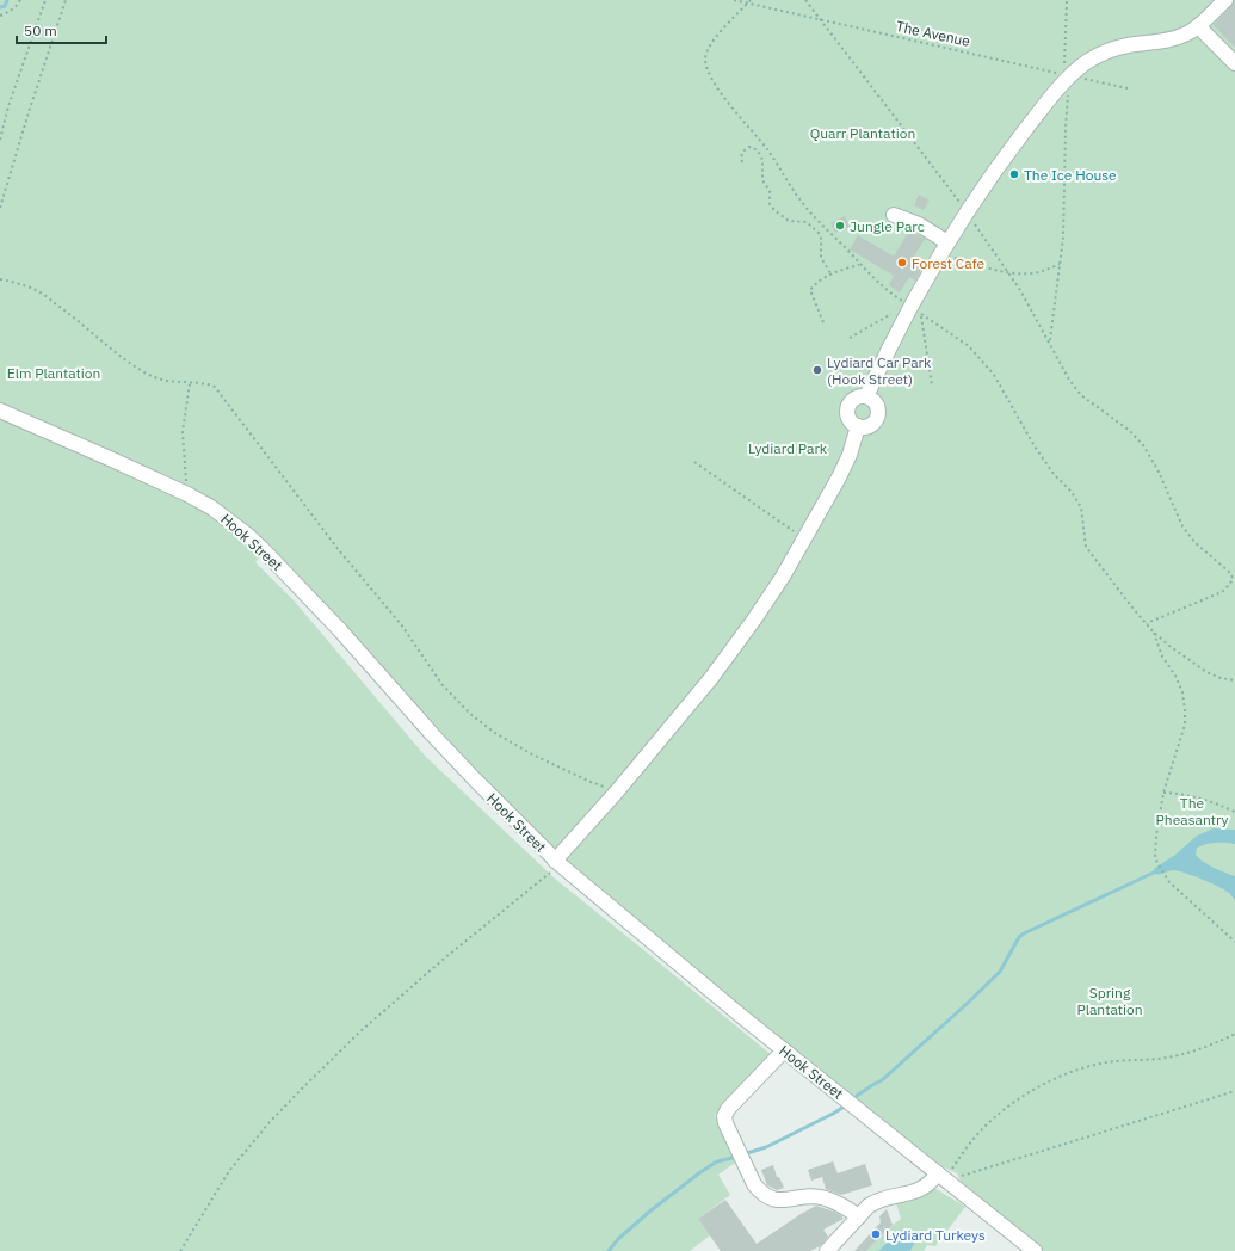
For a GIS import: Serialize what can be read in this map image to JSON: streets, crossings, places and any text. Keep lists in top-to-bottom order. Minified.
{"streets":{"street":["Hook Street"],"path":["The Avenue"]},"parks":["Quarr Plantation","Elm Plantation","Lydiard Park","The Pheasantry","Spring Plantation"],"places":["The Ice House","Jungle Parc","Forest Cafe","Lydiard Car Park (Hook Street)","Lydiard Turkeys"],"scale_bar":"50 m"}
